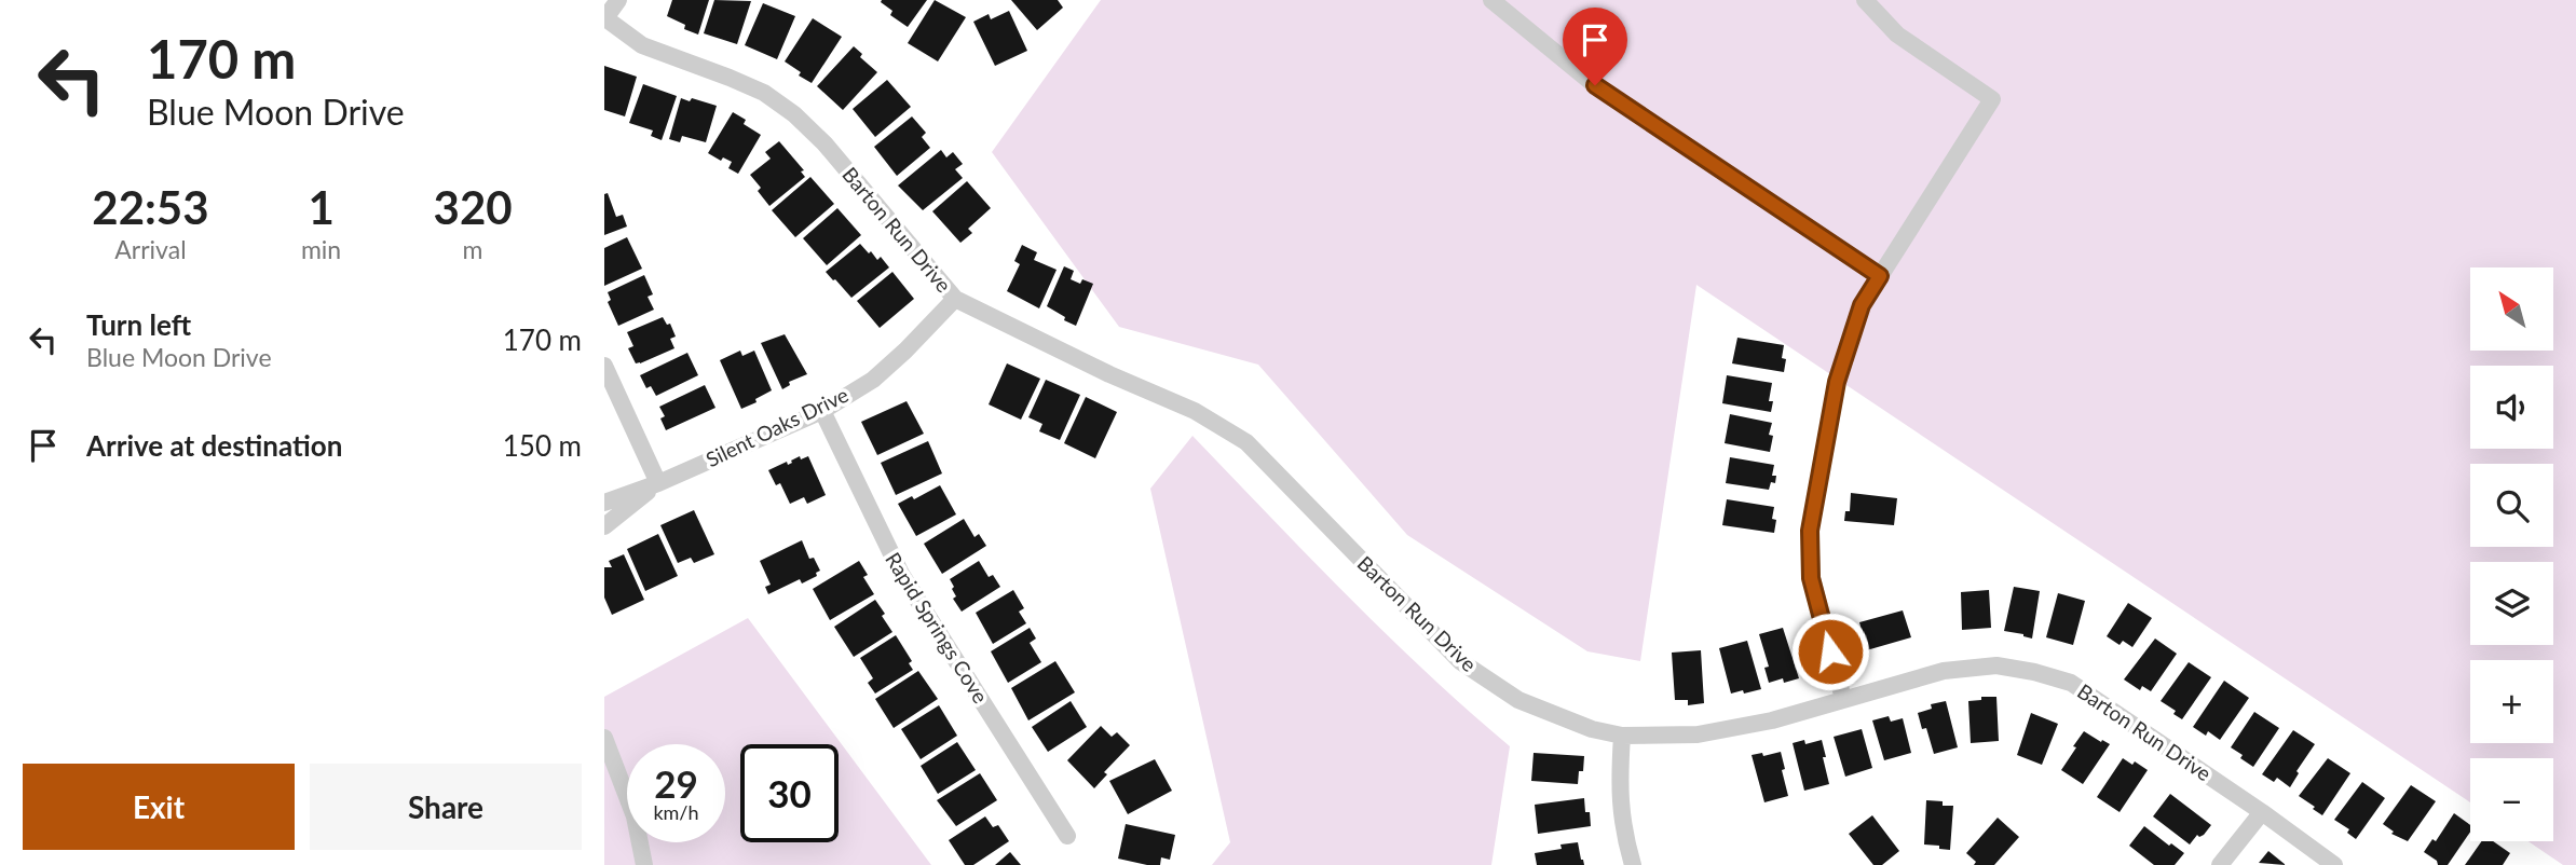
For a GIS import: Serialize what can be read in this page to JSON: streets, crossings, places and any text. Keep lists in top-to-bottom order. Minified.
{"streets":{"street":["Barton Run Drive","Silent Oaks Drive","Rapid Springs Cove"]},"crossings":[["Barton Run Drive","Silent Oaks Drive"],["Silent Oaks Drive","Rapid Springs Cove"]],"north":"top left","page":{"turn":["170 m","Blue Moon Drive"],"eta":["22:53","Arrival","1","min","320","m"],"map_buttons":["+","−"],"list":[{"name":"Turn left","note":"Blue Moon Drive","value":"170 m"},{"name":"Arrive at destination","value":"150 m"}],"speed":"29 km/h","limit":"30","buttons":["Exit","Share"]}}
